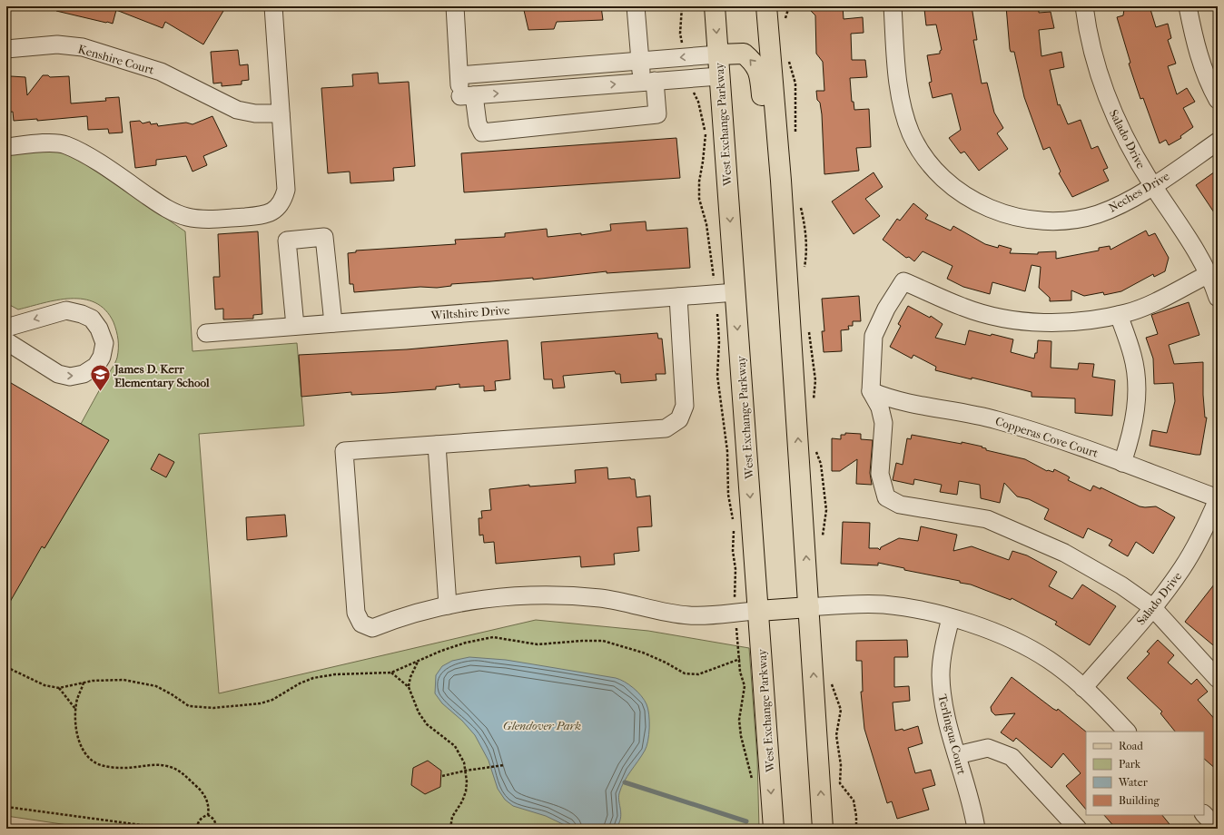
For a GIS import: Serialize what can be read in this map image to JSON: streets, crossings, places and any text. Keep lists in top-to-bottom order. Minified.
{"streets":{"main road":["West Exchange Parkway"],"street":["Kenshire Court","Salado Drive","Neches Drive","Wiltshire Drive","Copperas Cove Court","Terlingua Court"]},"crossings":[["West Exchange Parkway","Wiltshire Drive"],["Salado Drive","Neches Drive"],["Salado Drive","Copperas Cove Court"]],"parks":["Glendover Park"],"places":{"school or university":["James D. Kerr Elementary School"]},"legend":["Road","Park","Water","Building"]}
